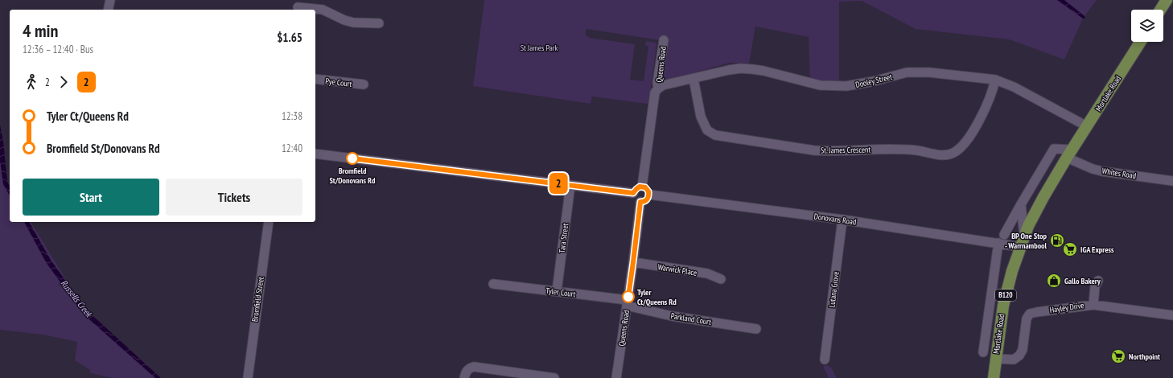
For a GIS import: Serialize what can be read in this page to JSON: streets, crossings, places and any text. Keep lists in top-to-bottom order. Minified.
{"streets":{"main road":["Mortlake Road","B120"],"street":["Queens Road","Dooley Street","Pye Court","St. James Crescent","Whites Road","Donovans Road","Tara Street","Warwick Place","Lutana Grove","Tyler Court","Bromfield Street","Hayley Drive","Parkland Court"]},"crossings":[["Queens Road","Dooley Street"],["Queens Road","Donovans Road"],["Queens Road","Warwick Place"],["Queens Road","Tyler Court"],["Queens Road","Parkland Court"],["Dooley Street","Mortlake Road"],["Dooley Street","St. James Crescent"],["Mortlake Road","Whites Road"],["Mortlake Road","Donovans Road"],["Mortlake Road","Hayley Drive"],["Donovans Road","Lutana Grove"],["Tara Street","Tyler Court"],["Tyler Court","Parkland Court"]],"water":["Russells Creek"],"parks":["St James Park"],"places":{"other":["Bromfield St/Donovans Rd","Tyler Ct/Queens Rd"],"fuel station":["BP One Stop - Warrnambool"],"supermarket":["IGA Express","Northpoint"],"shop":["Gallo Bakery"]},"lines":["bus line 2"],"page":{"on_map":"2","heading":["4 min","12:36 – 12:40 · Bus","$1.65"],"legs":["2","2"],"list":[{"name":"Tyler Ct/Queens Rd","value":"12:38"},{"name":"Bromfield St/Donovans Rd","value":"12:40"}],"buttons":["Start","Tickets"]}}
